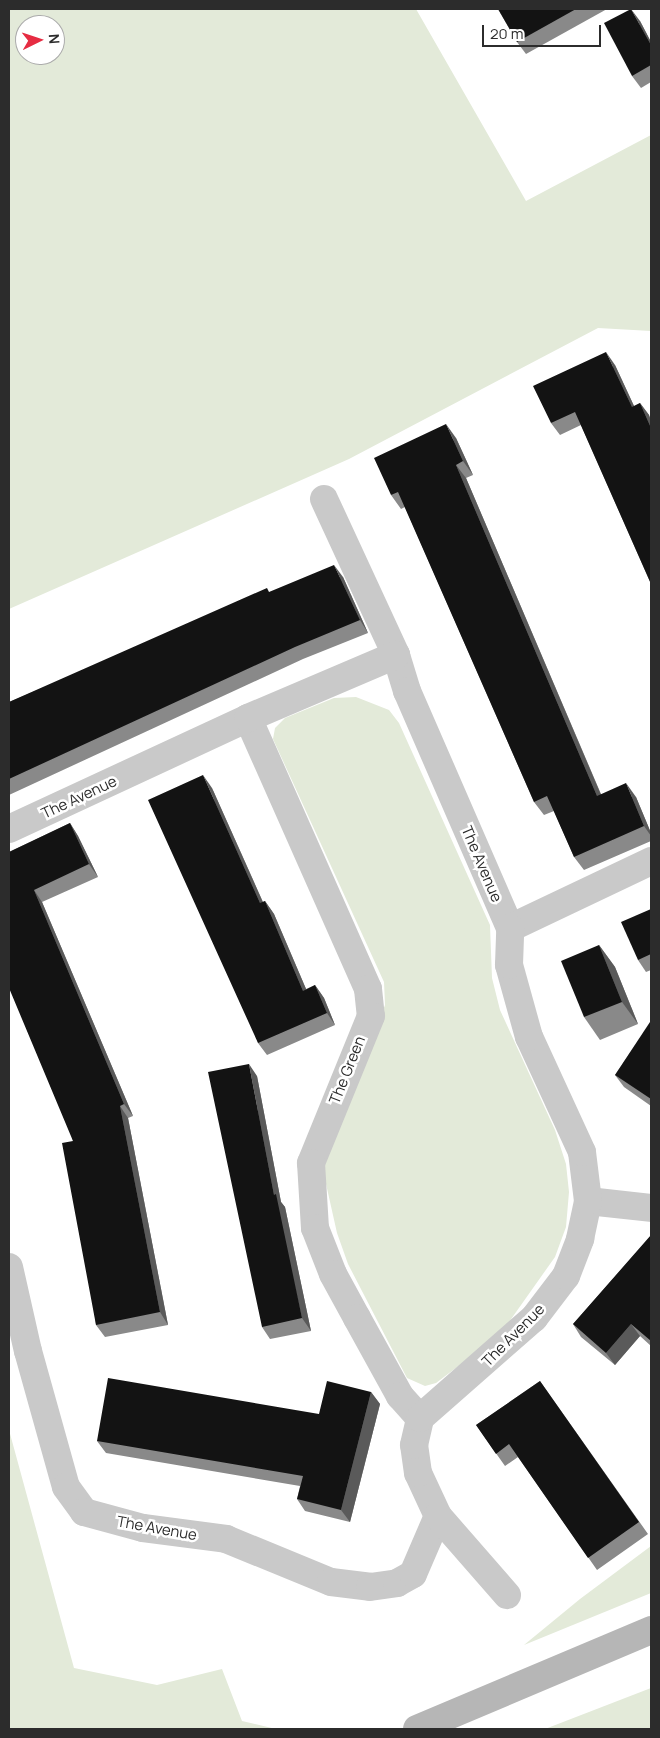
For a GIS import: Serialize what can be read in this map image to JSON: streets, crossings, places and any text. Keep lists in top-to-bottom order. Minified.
{"streets":{"street":["The Avenue","The Green"]},"crossings":[["The Avenue","The Green"]],"scale_bar":"20 m","north":"right"}
